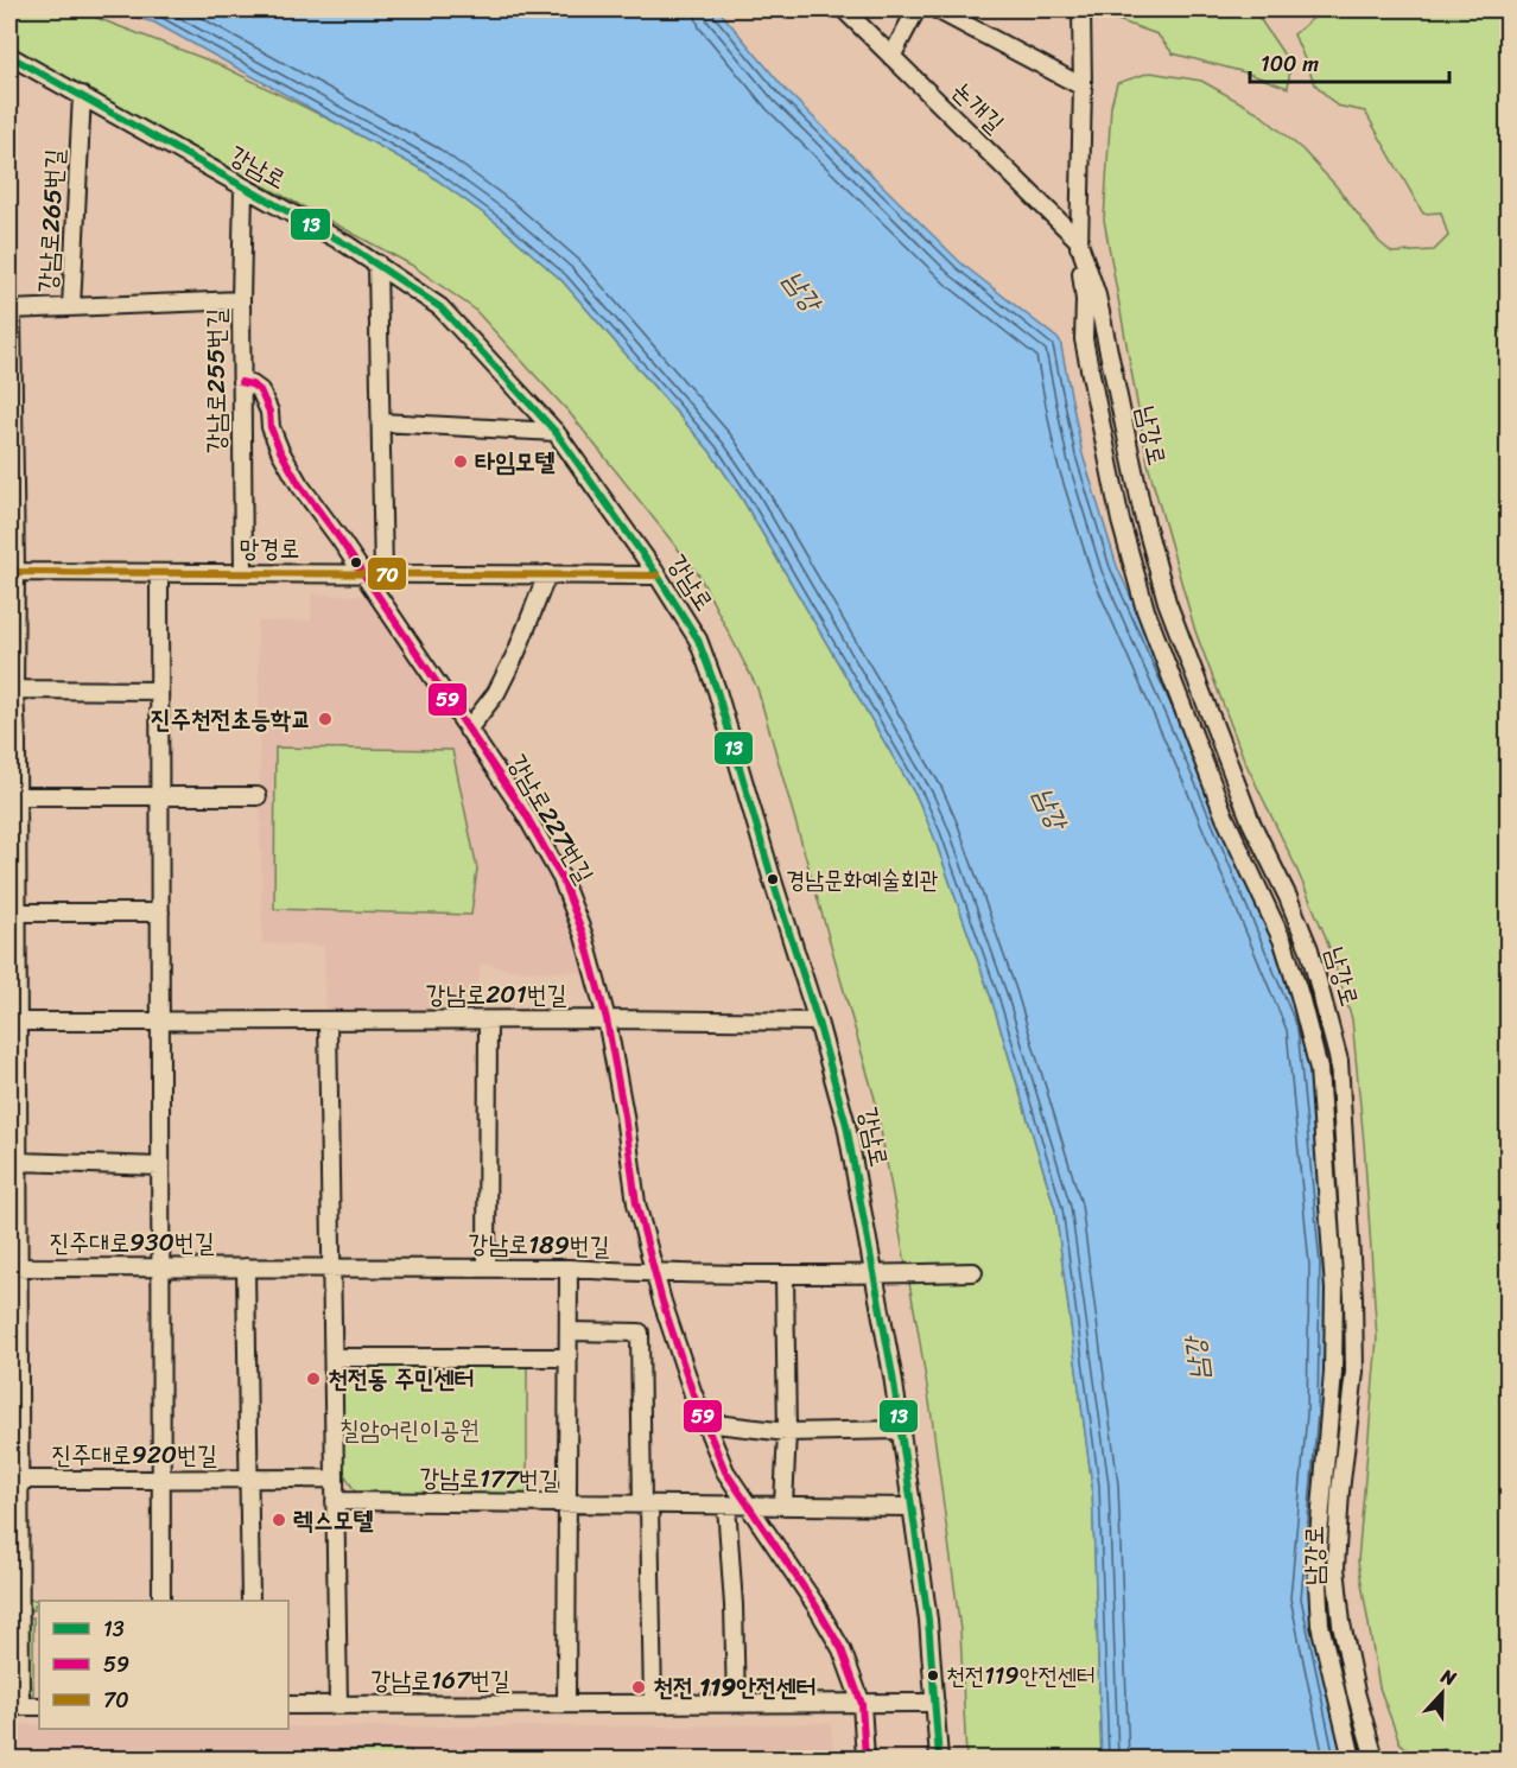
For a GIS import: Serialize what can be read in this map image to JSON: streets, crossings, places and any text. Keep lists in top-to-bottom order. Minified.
{"streets":{"street":["논개길","강남로","강남로265번길","강남로255번길","남강로","망경로","강남로227번길","강남로201번길","진주대로930번길","강남로189번길","진주대로920번길","강남로177번길","강남로167번길"]},"crossings":[["논개길","남강로"],["강남로","강남로265번길"],["강남로","강남로255번길"],["강남로","망경로"],["강남로","강남로201번길"],["강남로","강남로189번길"],["강남로","강남로177번길"],["강남로","강남로167번길"],["강남로265번길","강남로255번길"],["강남로255번길","망경로"],["강남로255번길","강남로227번길"],["망경로","강남로227번길"],["망경로","진주대로930번길"],["강남로227번길","강남로201번길"],["강남로227번길","강남로189번길"],["강남로227번길","강남로177번길"],["강남로227번길","강남로167번길"],["강남로201번길","진주대로930번길"],["진주대로930번길","강남로189번길"],["진주대로930번길","진주대로920번길"],["강남로177번길","강남로167번길"]],"water":["남강"],"parks":["칠암어린이공원"],"places":["타임모텔","진주천전초등학교","경남문화예술회관","천전동 주민센터","렉스모텔","천전119안전센터","천전 119안전센터"],"lines":["transit line 13","transit line 59","transit line 70"],"legend":["13","59","70"],"scale_bar":"100 m","north":"top"}
